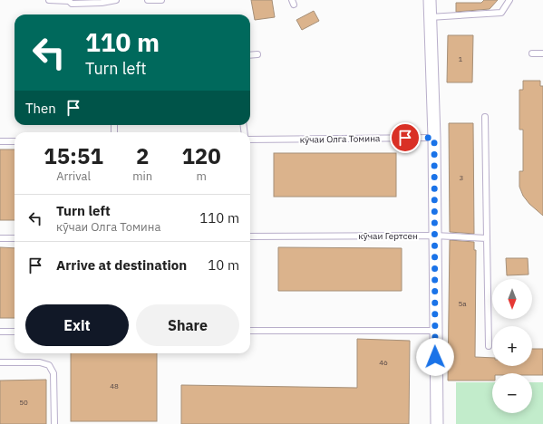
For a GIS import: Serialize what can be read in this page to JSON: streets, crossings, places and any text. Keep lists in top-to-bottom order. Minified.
{"streets":{"lane":["кӯчаи Олга Томина","кӯчаи Гертсен"]},"house_numbers":["1","3","5а","46","48","50"],"north":"bottom","page":{"turn":["110 m","Turn left"],"then":"Then","eta":["15:51","Arrival","2","min","120","m"],"list":[{"name":"Turn left","note":"кӯчаи Олга Томина","value":"110 m"},{"name":"Arrive at destination","value":"10 m"}],"map_buttons":["+","−"],"buttons":["Exit","Share"]}}
